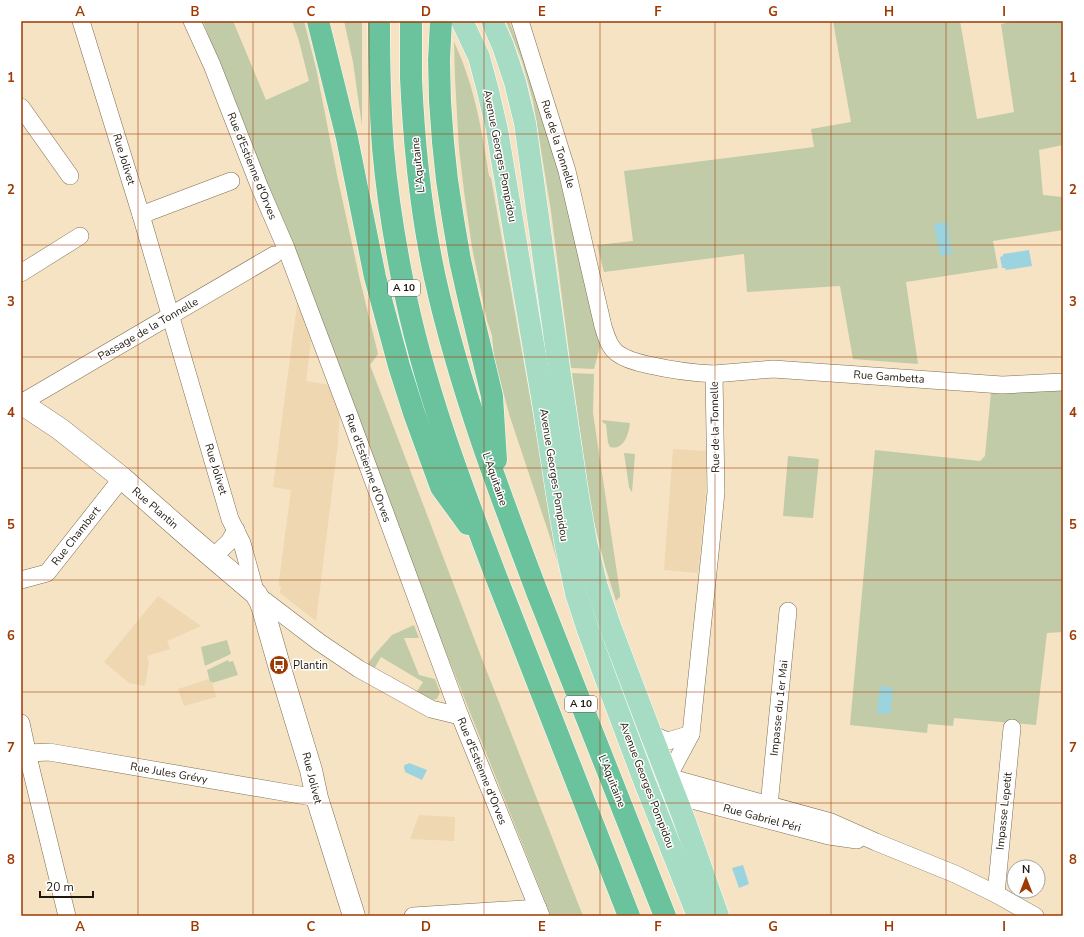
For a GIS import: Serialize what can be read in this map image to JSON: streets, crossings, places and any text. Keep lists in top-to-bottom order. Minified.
{"streets":{"highway":["L'Aquitaine","A 10"],"main road":["Avenue Georges Pompidou"],"street":["Rue de la Tonnelle","Rue Jolivet","Rue d'Estienne d'Orves","Passage de la Tonnelle","Rue Gambetta","Rue Plantin","Rue Chambert","Impasse du 1er Mai","Rue Jules Grévy","Impasse Lepetit","Rue Gabriel Péri"]},"crossings":[["Rue de la Tonnelle","Avenue Georges Pompidou"],["Rue de la Tonnelle","Rue Gambetta"],["Rue de la Tonnelle","Rue Gabriel Péri"],["Avenue Georges Pompidou","Rue Gabriel Péri"],["Rue Jolivet","Passage de la Tonnelle"],["Rue Jolivet","Rue Plantin"],["Rue Jolivet","Rue Jules Grévy"],["Passage de la Tonnelle","Rue Plantin"],["Rue Plantin","Rue Chambert"],["Impasse du 1er Mai","Rue Gabriel Péri"],["Impasse Lepetit","Rue Gabriel Péri"]],"places":{"bus stop":["Plantin"]},"scale_bar":"20 m","north":"top","grid":{"columns":["A","B","C","D","E","F","G","H","I"],"rows":["1","2","3","4","5","6","7","8"]}}
